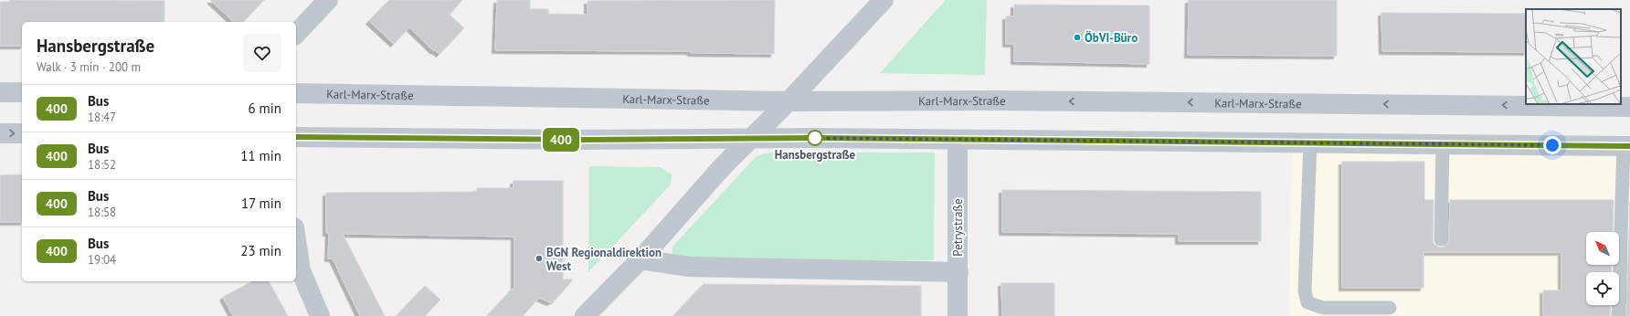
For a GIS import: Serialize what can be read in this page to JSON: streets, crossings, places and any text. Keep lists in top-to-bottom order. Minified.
{"streets":{"street":["Karl-Marx-Straße","Petrystraße"]},"places":["ÖbVI-Büro","Hansbergstraße","BGN Regionaldirektion West"],"lines":["bus line 400"],"north":"top left","page":{"on_map":"400","heading":["Hansbergstraße","Walk · 3 min · 200 m"],"list":[{"mark":"400","name":"Bus","note":"18:47","value":"6 min"},{"mark":"400","name":"Bus","note":"18:52","value":"11 min"},{"mark":"400","name":"Bus","note":"18:58","value":"17 min"},{"mark":"400","name":"Bus","note":"19:04","value":"23 min"}]}}
